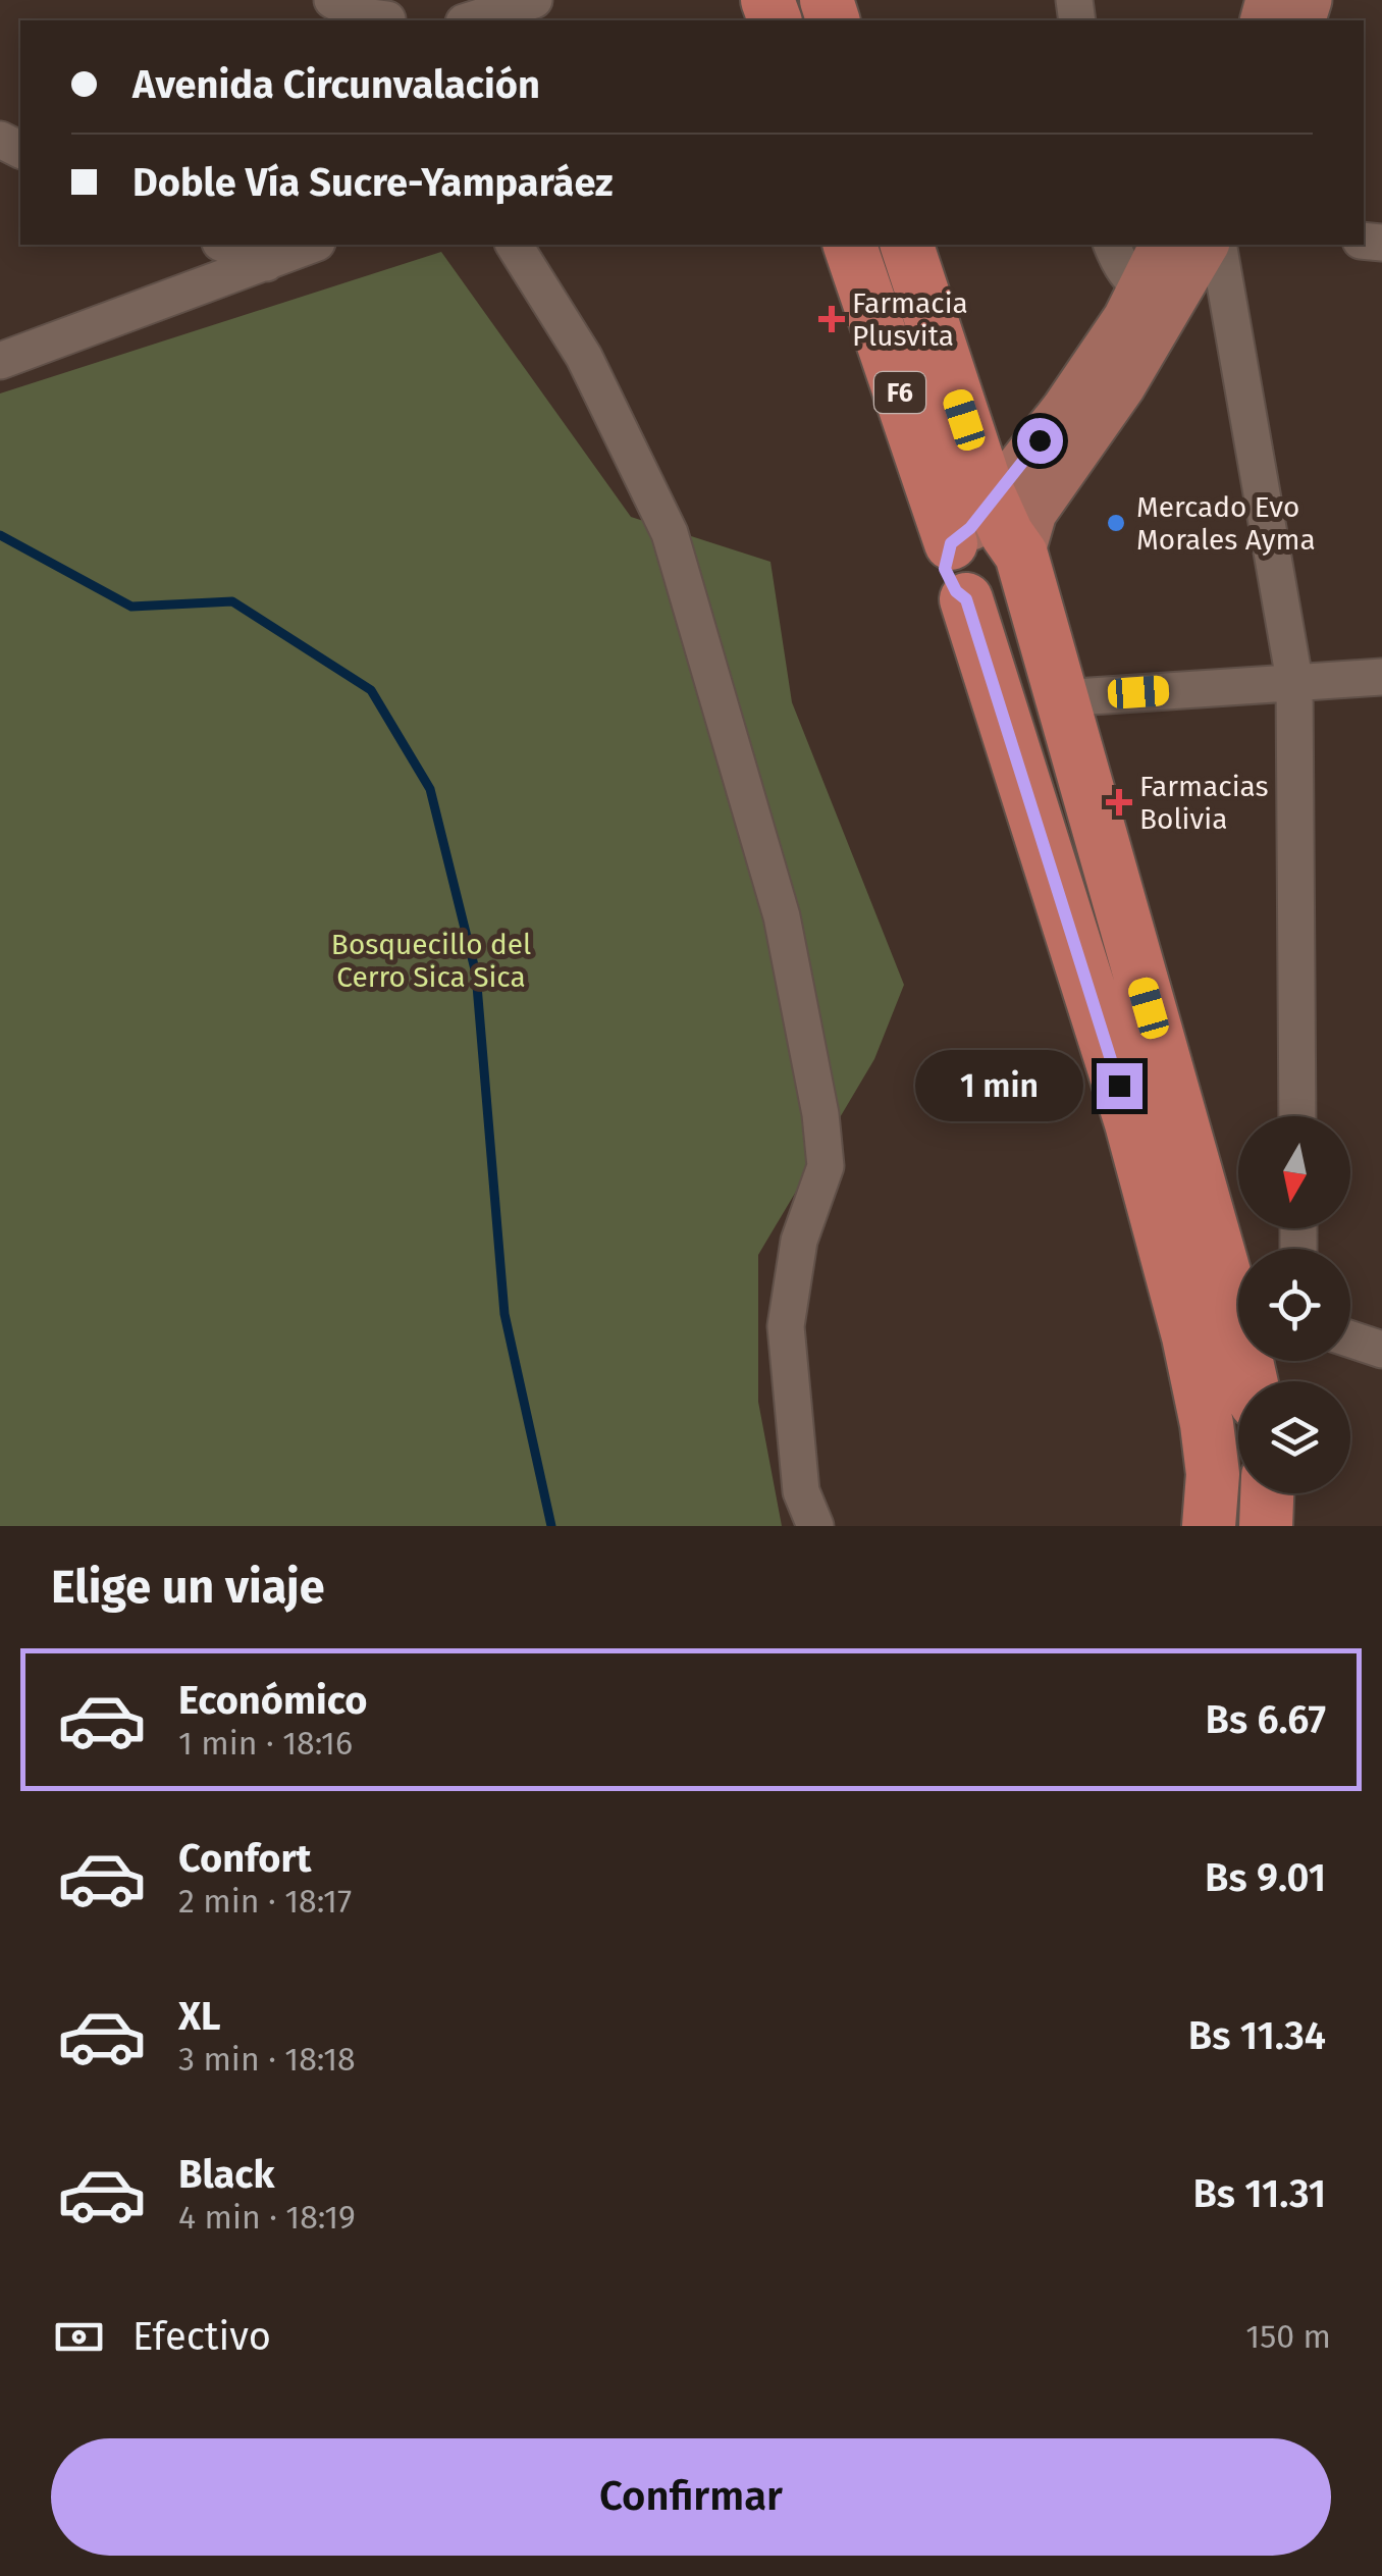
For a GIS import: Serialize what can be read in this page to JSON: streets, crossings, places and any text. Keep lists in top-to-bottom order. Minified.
{"streets":{"highway":["F6"]},"parks":["Bosquecillo del Cerro Sica Sica"],"places":{"health":["Farmacia Plusvita","Farmacias Bolivia"],"other":["Mercado Evo Morales Ayma"]},"north":"bottom","page":{"banner":["Avenida Circunvalación","Doble Vía Sucre-Yamparáez"],"bubble":"1 min","heading":"Elige un viaje","list":[{"name":"Económico","note":"1 min · 18:16","value":"Bs 6.67"},{"name":"Confort","note":"2 min · 18:17","value":"Bs 9.01"},{"name":"XL","note":"3 min · 18:18","value":"Bs 11.34"},{"name":"Black","note":"4 min · 18:19","value":"Bs 11.31"}],"pay":["Efectivo","150 m"],"buttons":"Confirmar"}}
